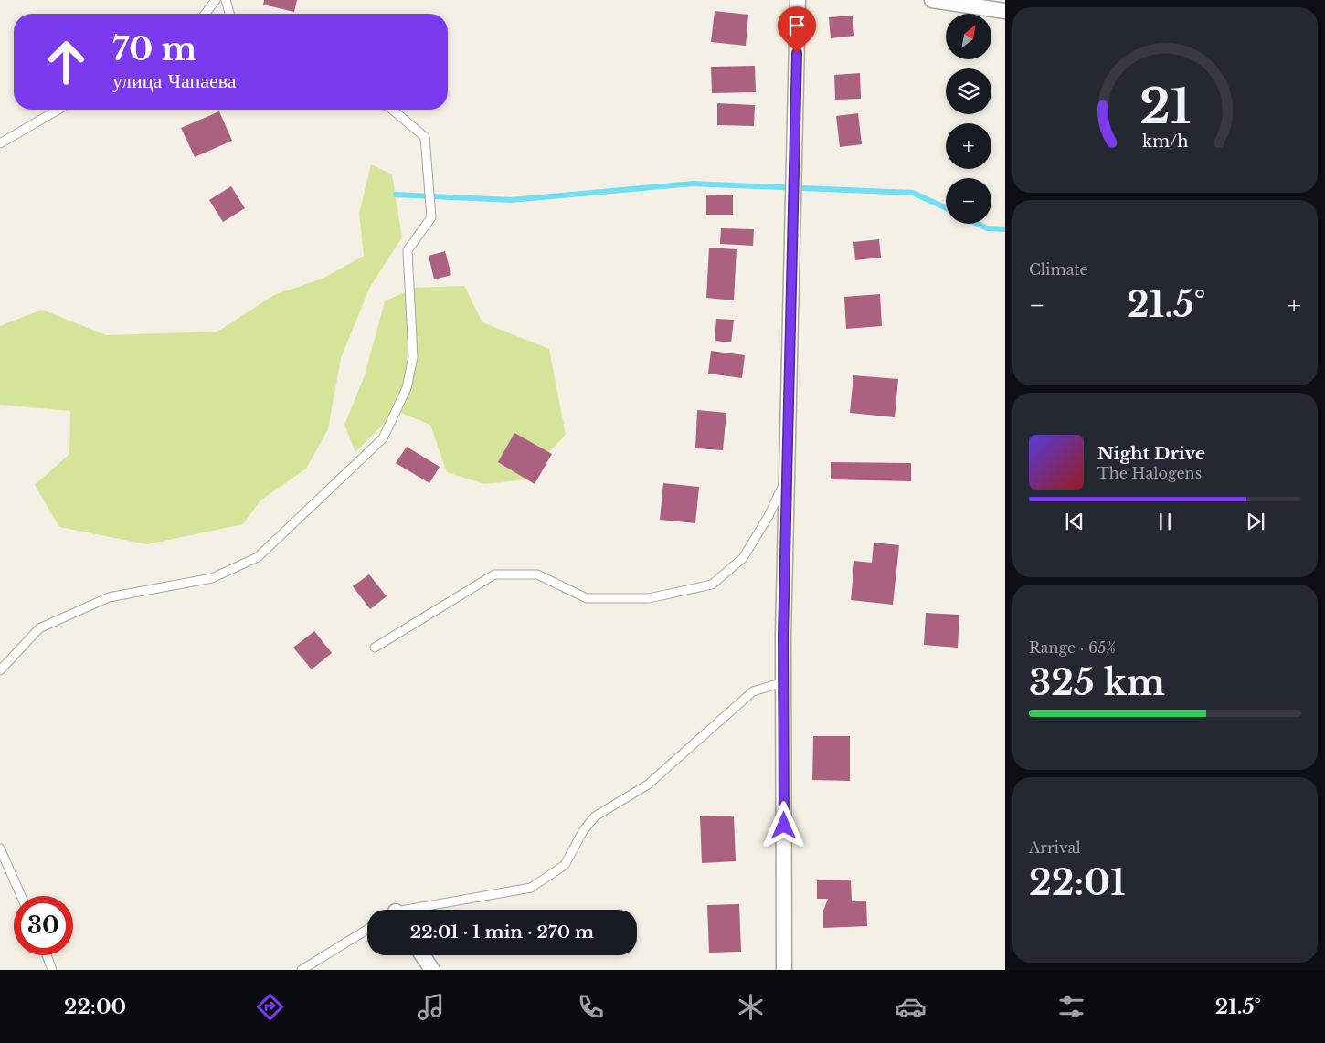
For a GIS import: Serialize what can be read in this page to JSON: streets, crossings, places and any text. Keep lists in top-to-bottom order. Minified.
{"north":"top right","page":{"map_buttons":["+","−"],"turn":["70 m","улица Чапаева"],"tile":["Climate",["Range · 65%","325 km"],["Arrival","22:01"]],"heat":["−","21.5°","+"],"song":["Night Drive","The Halogens"],"limit":"30","trip":"22:01 · 1 min · 270 m","tabs":["22:00","21.5°"],"gauge":["21","km/h"]}}
